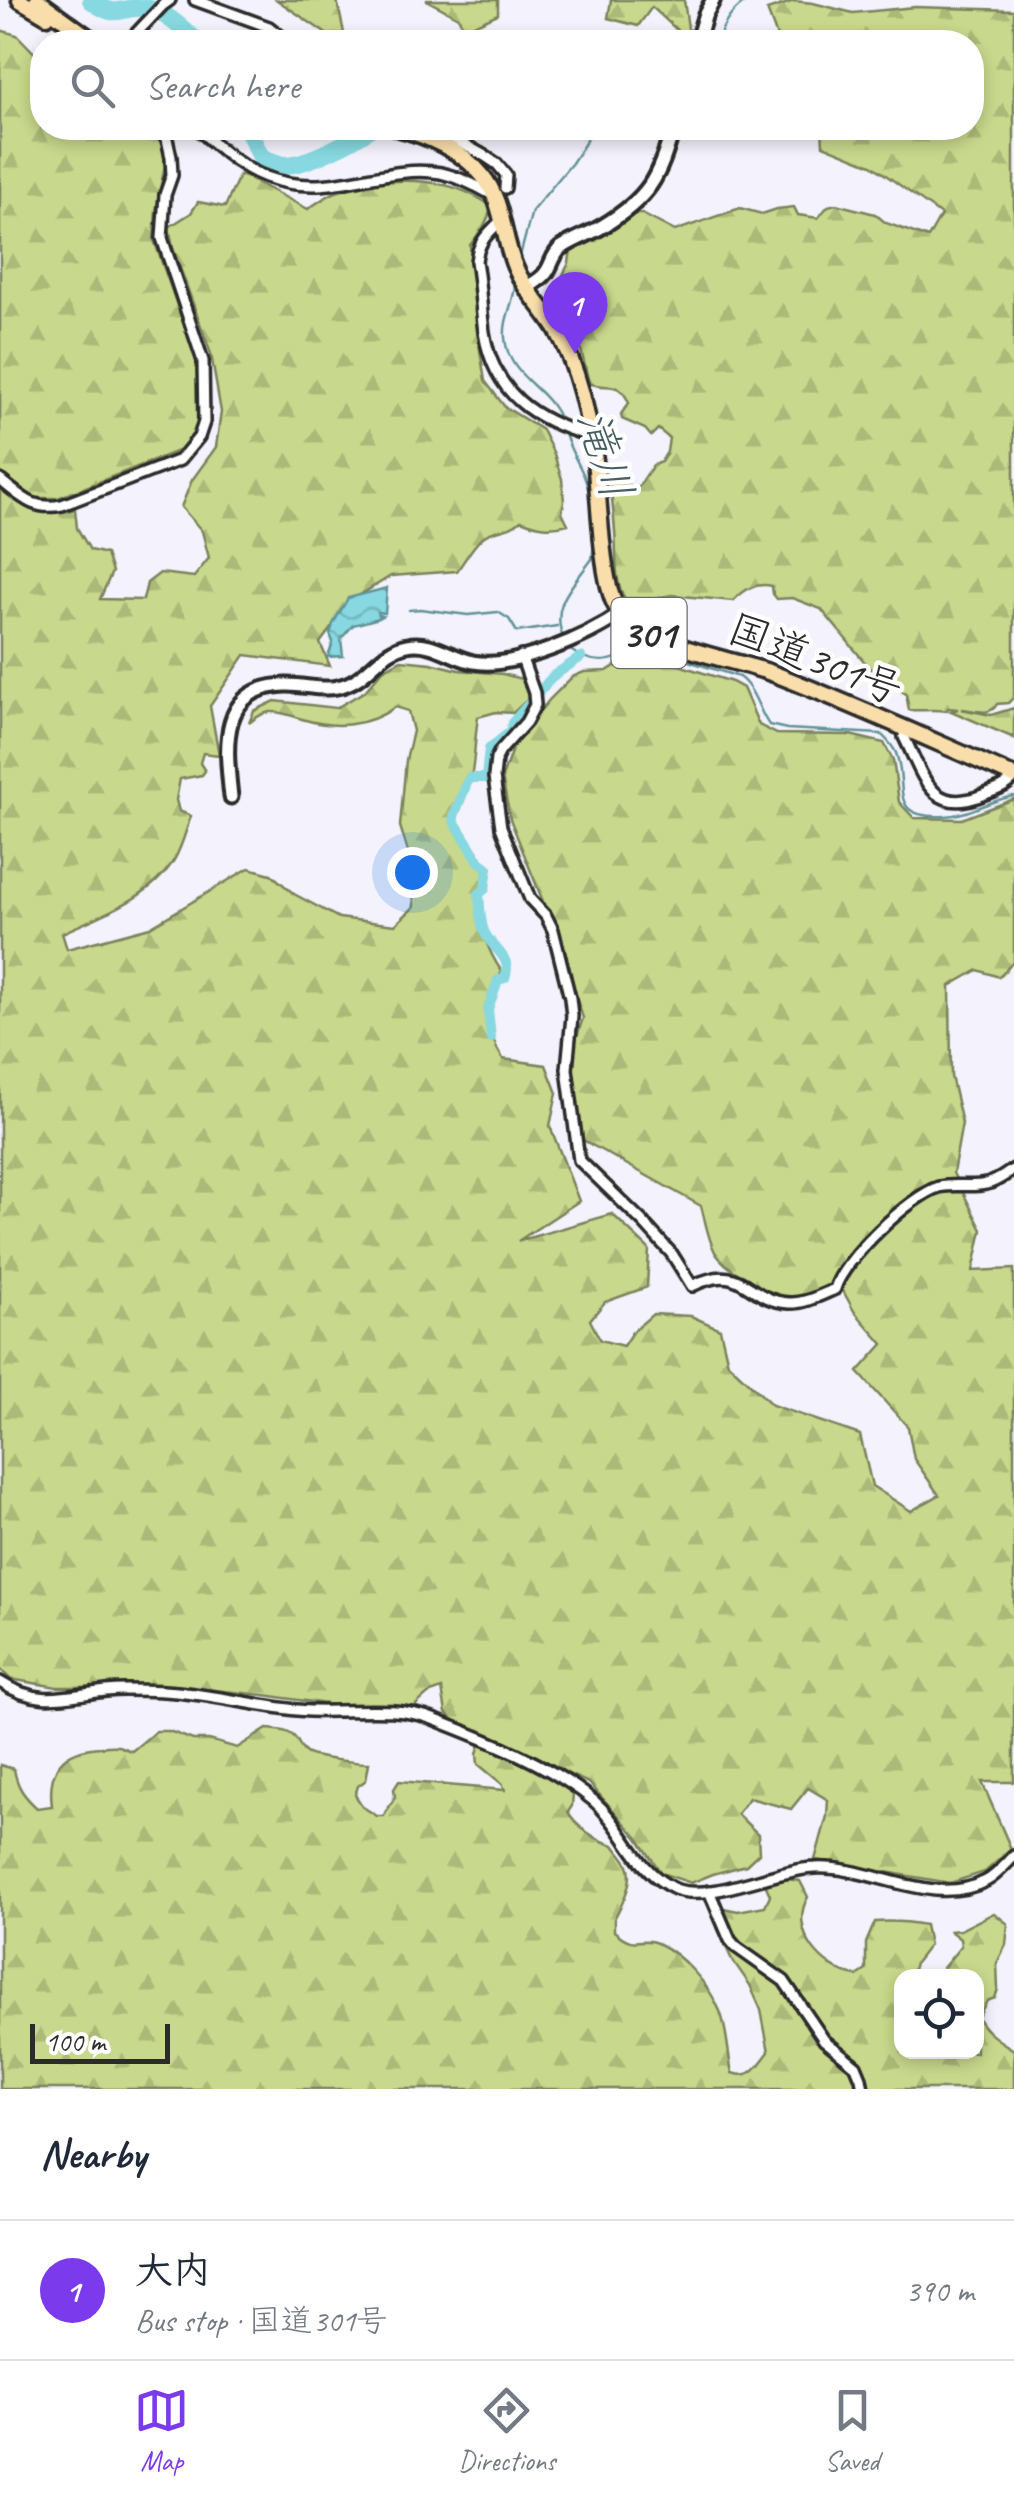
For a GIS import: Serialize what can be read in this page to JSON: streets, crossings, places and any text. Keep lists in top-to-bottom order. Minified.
{"streets":{"highway":["301","国道301号"]},"crossings":[["301","国道301号"]],"water":["滝川"],"scale_bar":"100 m","page":{"search":"Search here","pins":"1","scale":"100 m","heading":"Nearby","list":[{"mark":"1","name":"大内","note":"Bus stop · 国道301号","value":"390 m"}],"nav":["Map","Directions","Saved"]}}
